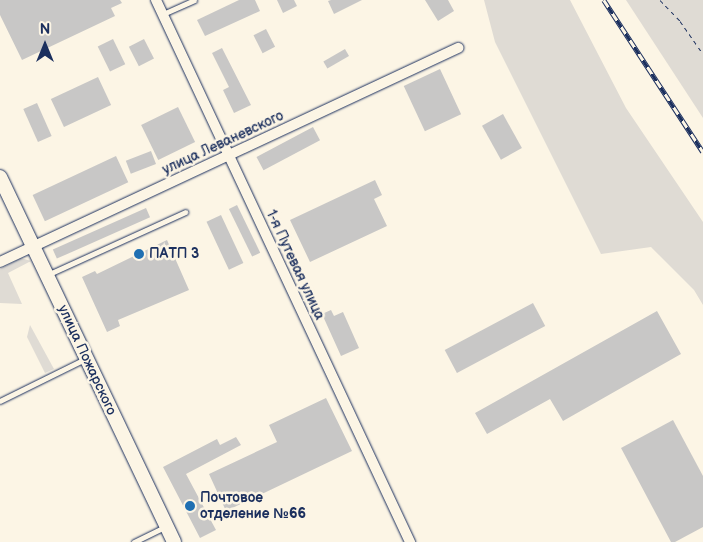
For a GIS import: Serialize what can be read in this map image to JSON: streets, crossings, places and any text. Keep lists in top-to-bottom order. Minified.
{"streets":{"street":["улица Леваневского","1-я Путевая улица","улица Пожарского"]},"crossings":[["улица Леваневского","1-я Путевая улица"],["улица Леваневского","улица Пожарского"]],"places":["ПАТП 3","Почтовое отделение №66"],"north":"top"}
